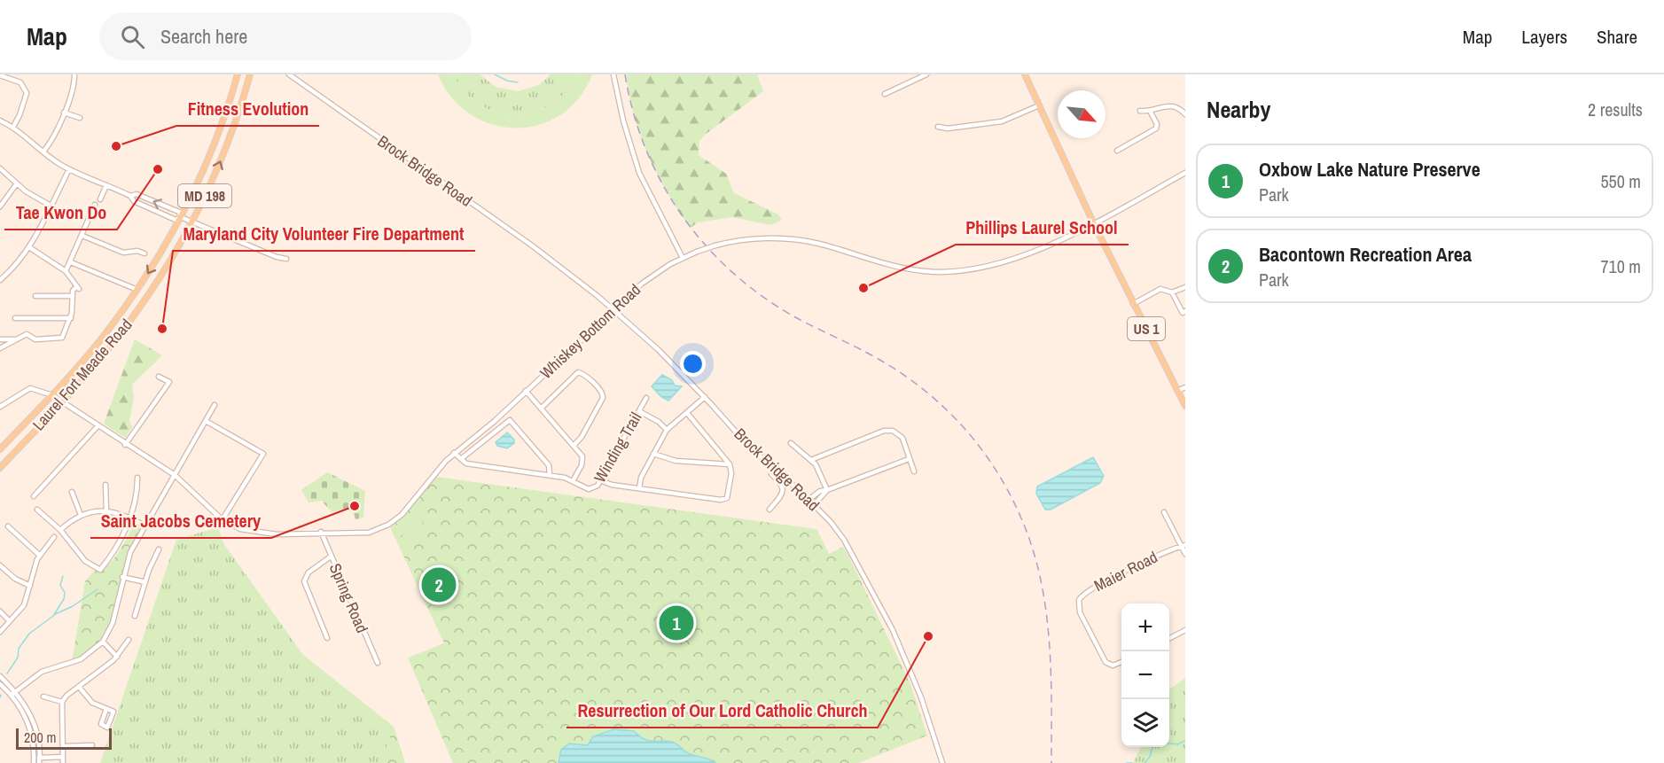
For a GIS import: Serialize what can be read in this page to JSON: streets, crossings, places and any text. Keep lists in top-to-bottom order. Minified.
{"streets":{"main road":["MD 198","US 1","Laurel Fort Meade Road"],"street":["Brock Bridge Road","Whiskey Bottom Road","Winding Trail","Maier Road","Spring Road"]},"crossings":[["Brock Bridge Road","Whiskey Bottom Road"],["US 1","Whiskey Bottom Road"],["Whiskey Bottom Road","Laurel Fort Meade Road"],["Whiskey Bottom Road","Winding Trail"],["Whiskey Bottom Road","Spring Road"]],"places":["Fitness Evolution","Tae Kwon Do","Phillips Laurel School","Maryland City Volunteer Fire Department","Saint Jacobs Cemetery","Resurrection of Our Lord Catholic Church"],"scale_bar":"200 m","north":"bottom right","page":{"header":"Map","search":"Search here","nav":["Map","Layers","Share"],"heading":["Nearby","2 results"],"list":[{"mark":"1","name":"Oxbow Lake Nature Preserve","note":"Park","value":"550 m"},{"mark":"2","name":"Bacontown Recreation Area","note":"Park","value":"710 m"}],"pins":["2","1"],"map_buttons":["+","−"],"scale":"200 m"}}
